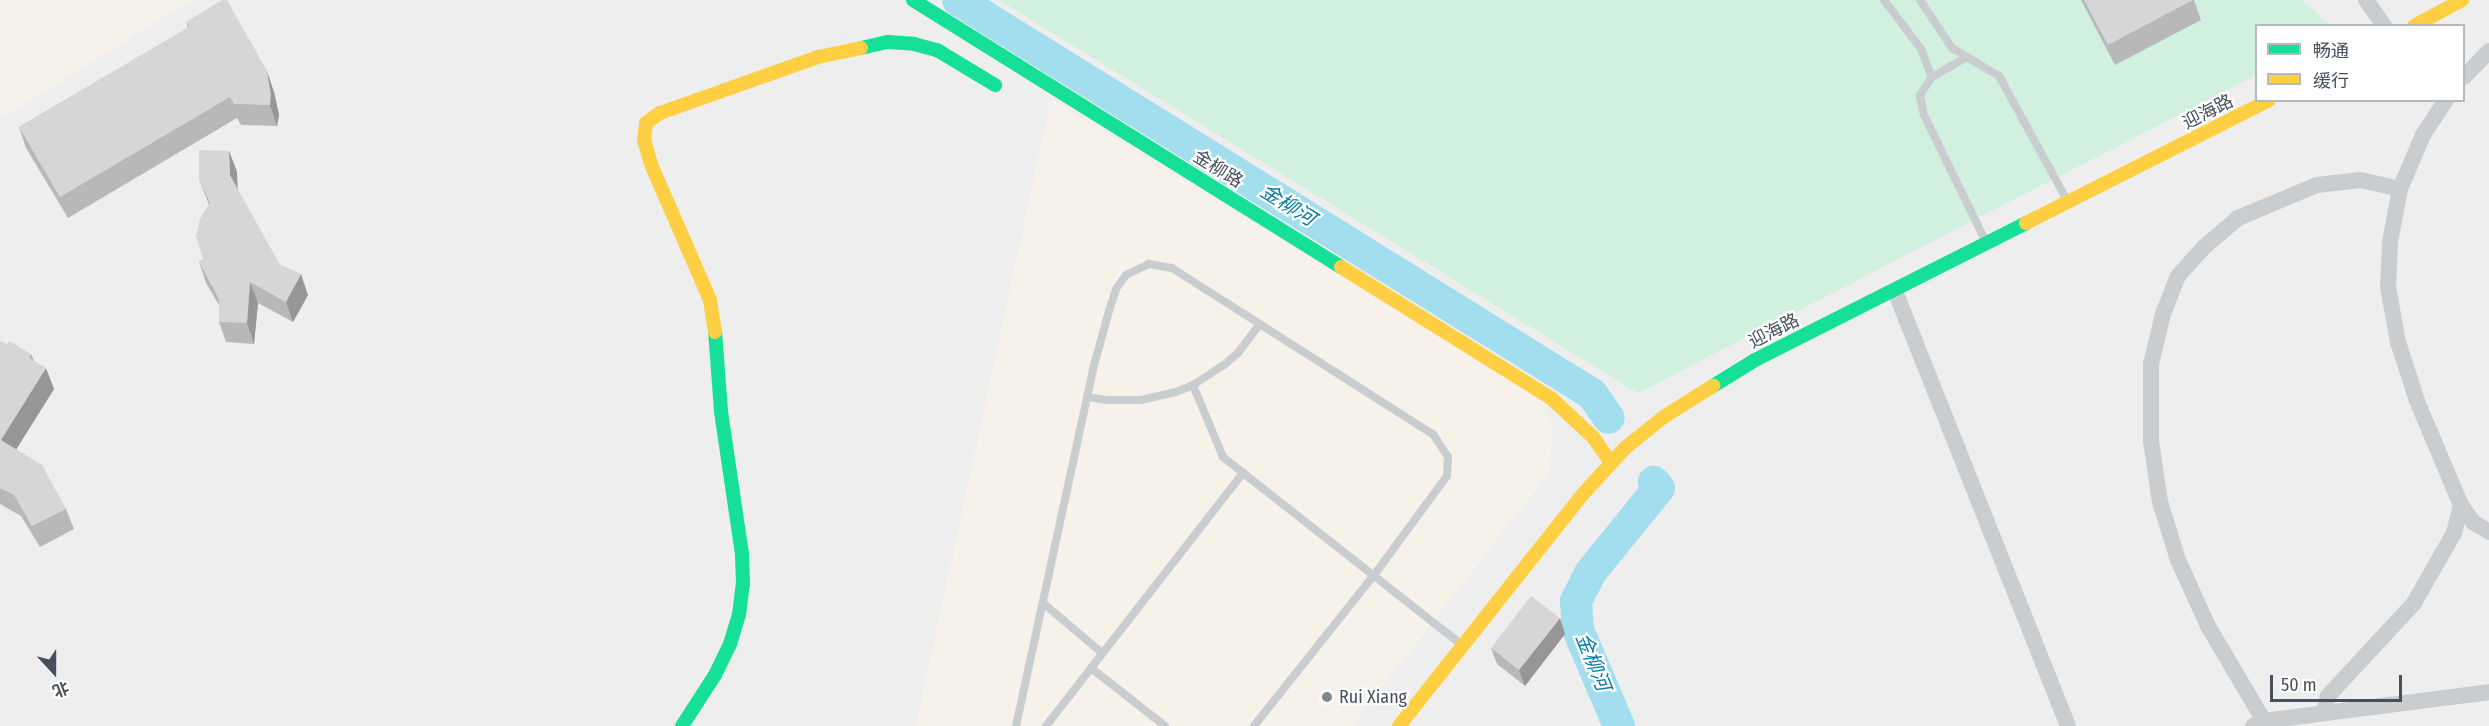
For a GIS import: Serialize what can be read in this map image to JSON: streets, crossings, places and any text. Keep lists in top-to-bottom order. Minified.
{"streets":{"street":["迎海路","金柳路"]},"crossings":[["迎海路","金柳路"]],"water":["金柳河"],"places":["Rui Xiang"],"legend":["畅通","缓行"],"scale_bar":"50 m","north":"bottom"}
